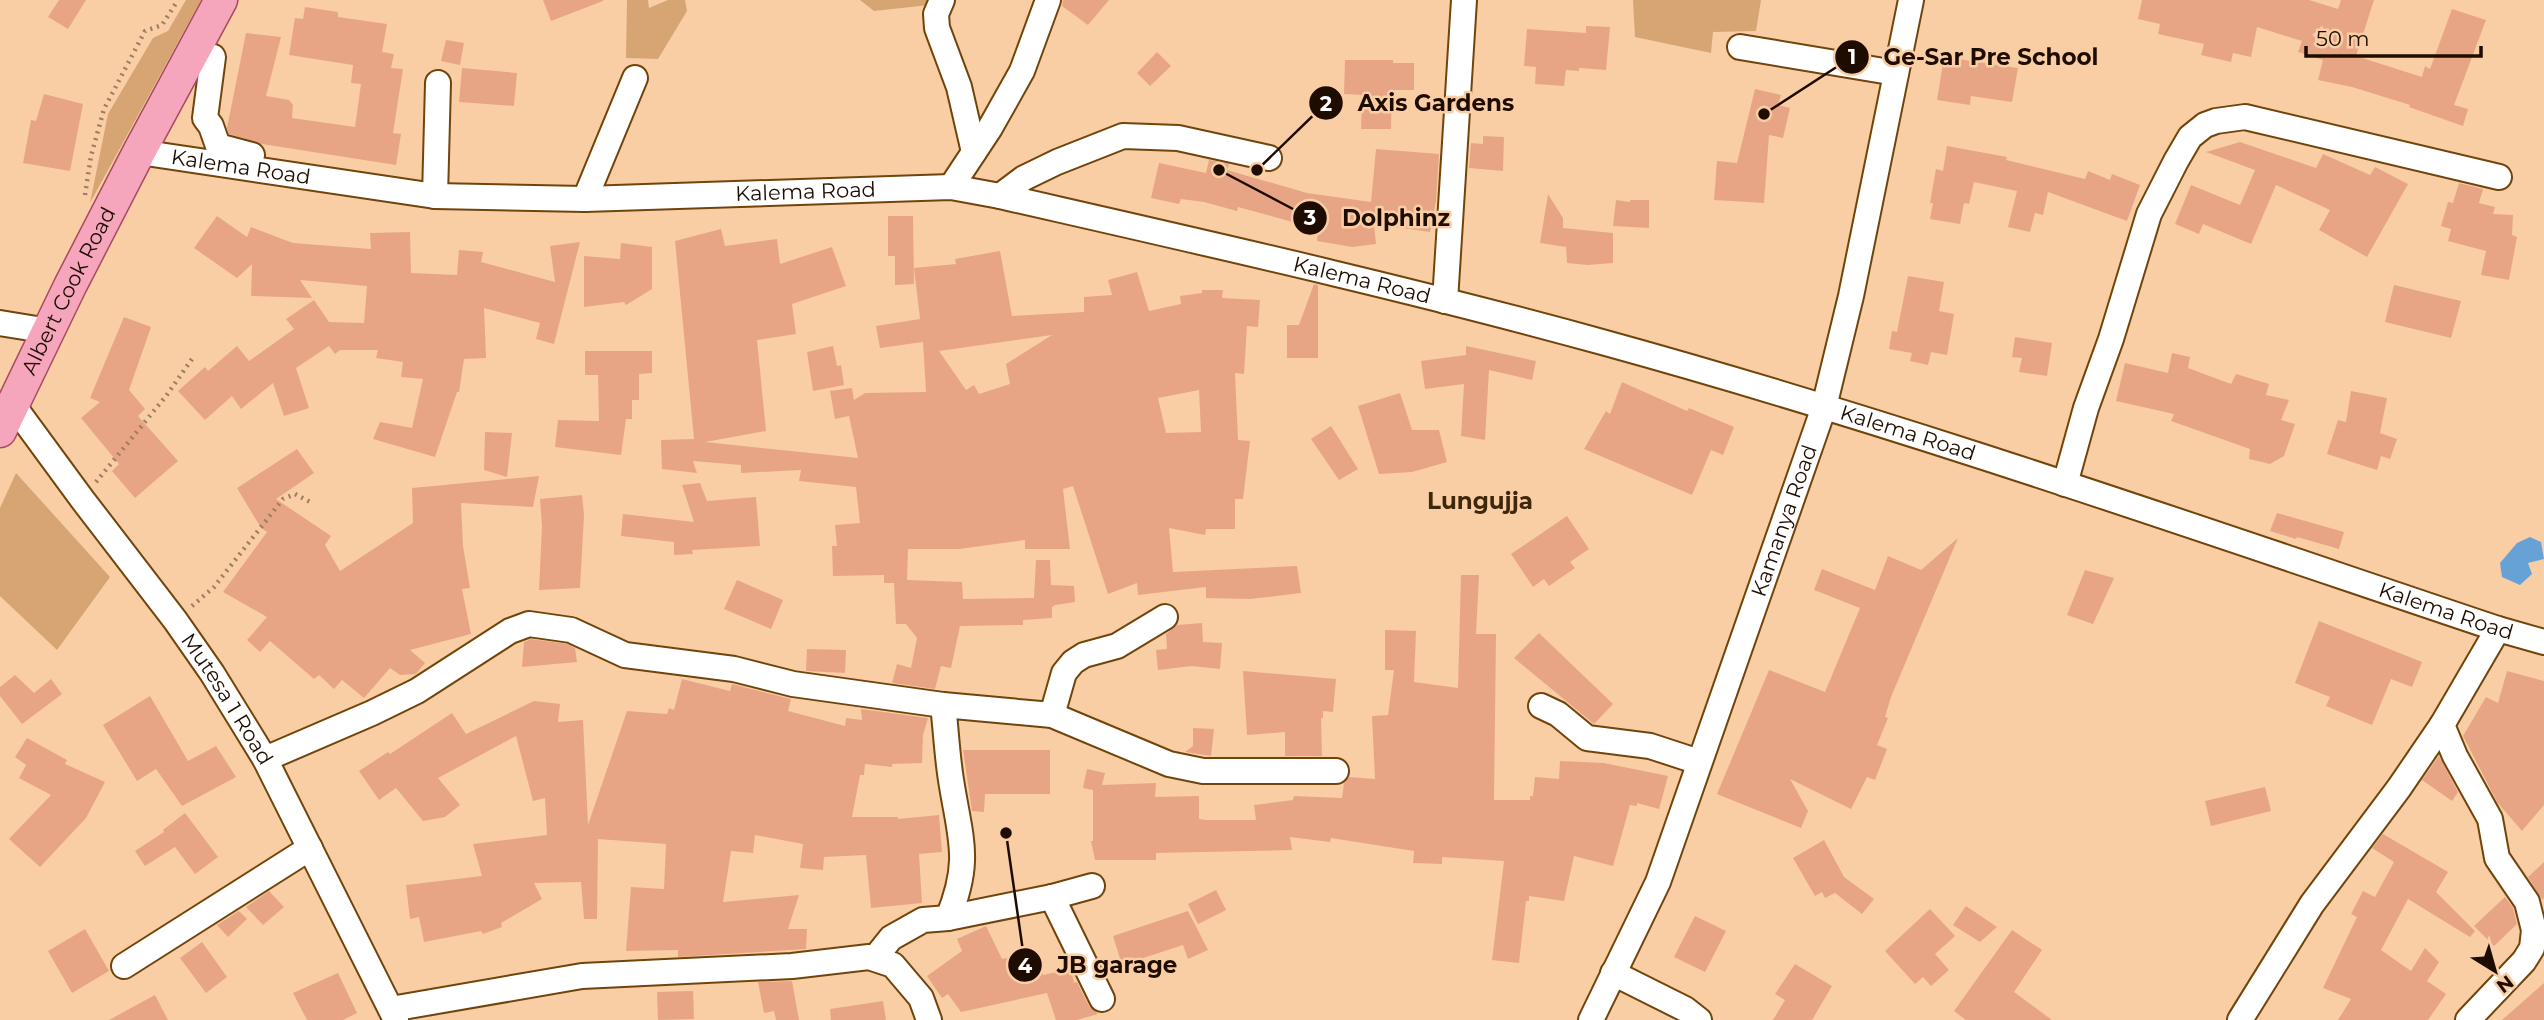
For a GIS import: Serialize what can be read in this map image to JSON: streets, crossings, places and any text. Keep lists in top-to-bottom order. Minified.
{"streets":{"main road":["Albert Cook Road"],"street":["Kalema Road","Kamanya Road","Mutesa 1 Road"]},"crossings":[["Kalema Road","Albert Cook Road"],["Kalema Road","Kamanya Road"],["Albert Cook Road","Mutesa 1 Road"]],"districts":["Lungujja"],"places":["Ge-Sar Pre School","Dolphinz","Axis Gardens","JB garage"],"scale_bar":"50 m","north":"bottom right"}
